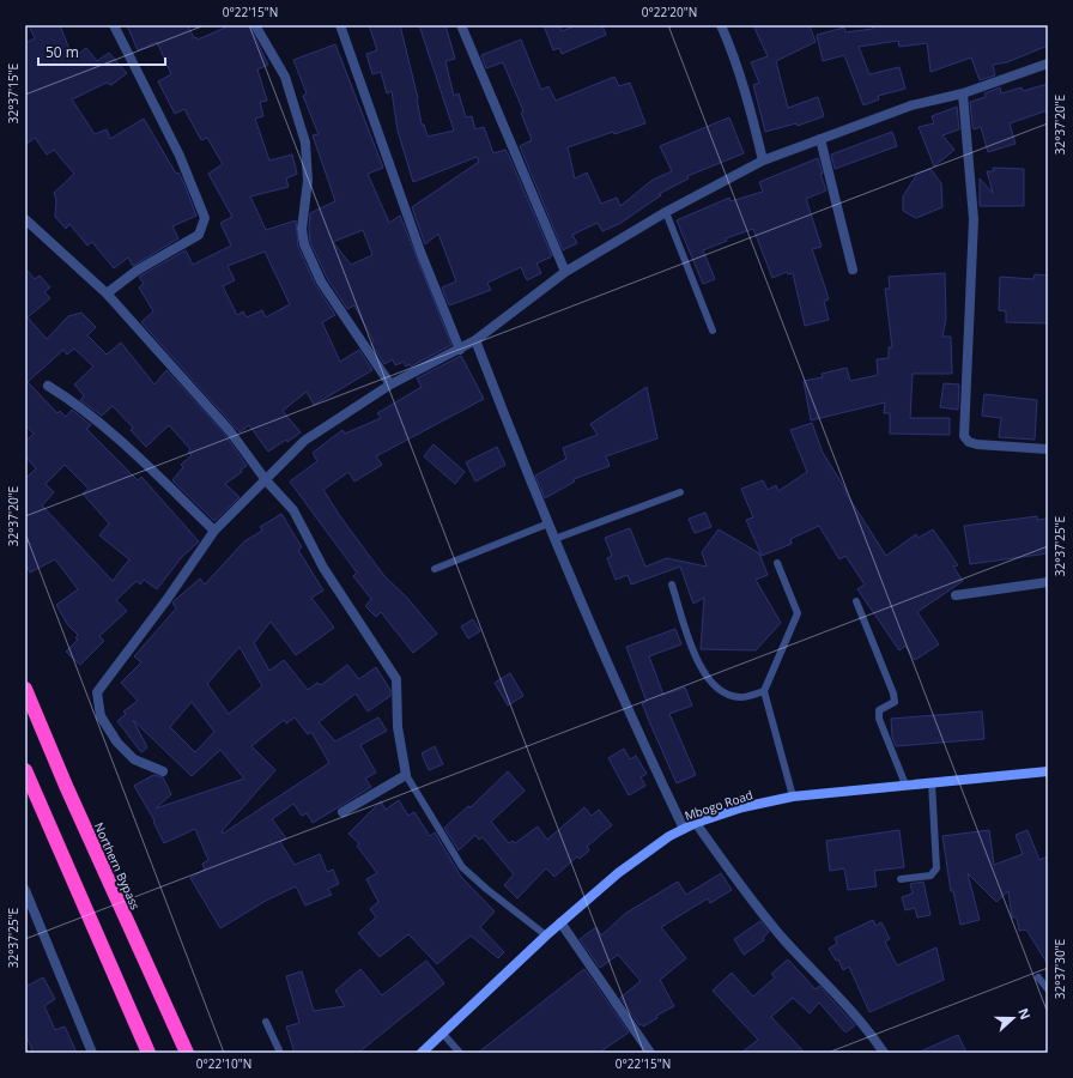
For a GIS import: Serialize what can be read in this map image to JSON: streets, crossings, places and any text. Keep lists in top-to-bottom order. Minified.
{"streets":{"highway":["Northern Bypass"],"main road":["Mbogo Road"]},"scale_bar":"50 m","north":"right","coordinates":["0°22'15\"N","0°22'20\"N","32°37'15\"E","32°37'20\"E","32°37'25\"E","32°37'30\"E","0°22'10\"N"]}
